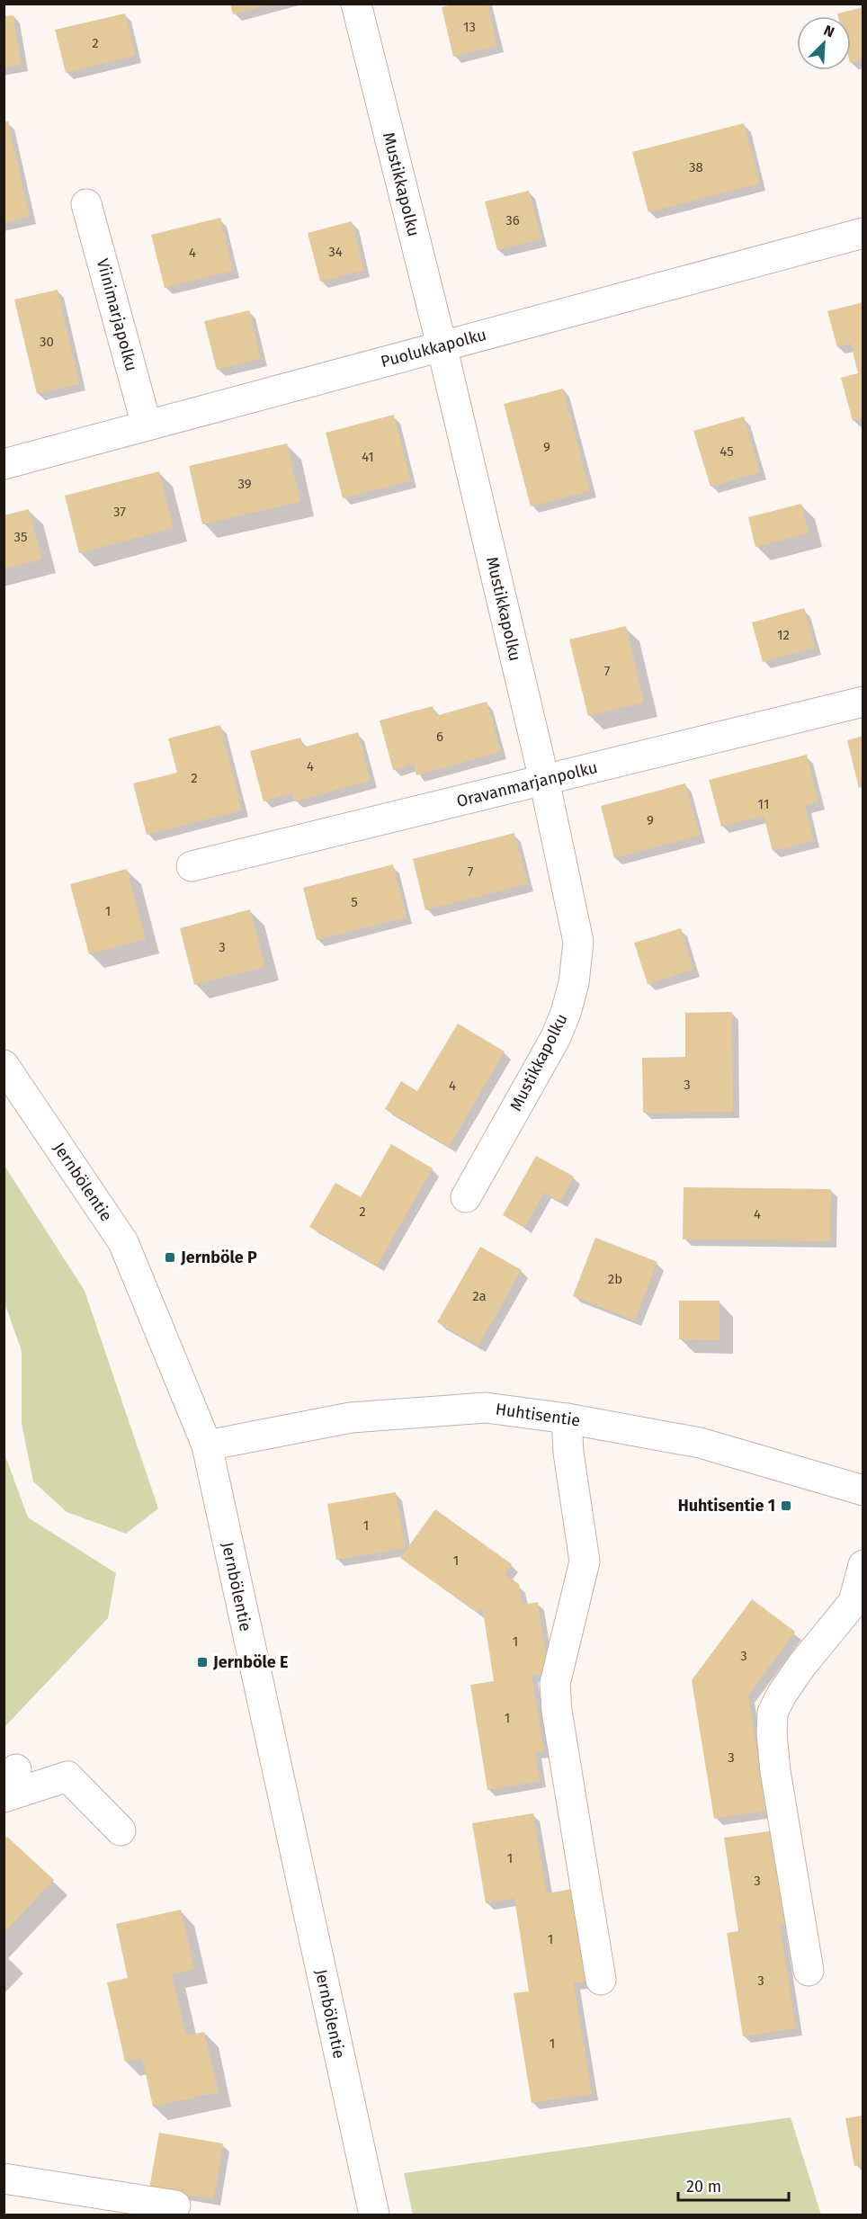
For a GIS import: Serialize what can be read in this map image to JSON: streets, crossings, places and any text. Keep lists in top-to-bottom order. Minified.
{"streets":{"street":["Mustikkapolku","Viinimarjapolku","Puolukkapolku","Oravanmarjanpolku","Jernbölentie","Huhtisentie"]},"crossings":[["Mustikkapolku","Puolukkapolku"],["Mustikkapolku","Oravanmarjanpolku"],["Viinimarjapolku","Puolukkapolku"],["Jernbölentie","Huhtisentie"]],"places":{"transit":["Jernböle P","Huhtisentie 1","Jernböle E"]},"house_numbers":["13","2","38","36","34","4","30","9","45","41","39","37","35","12","7","6","4","2","11","9","7","5","1","3","3","4","2","4","2b","2a","1","1","1","3","1","3","1","3","1","3","1"],"scale_bar":"20 m","north":"top right"}
